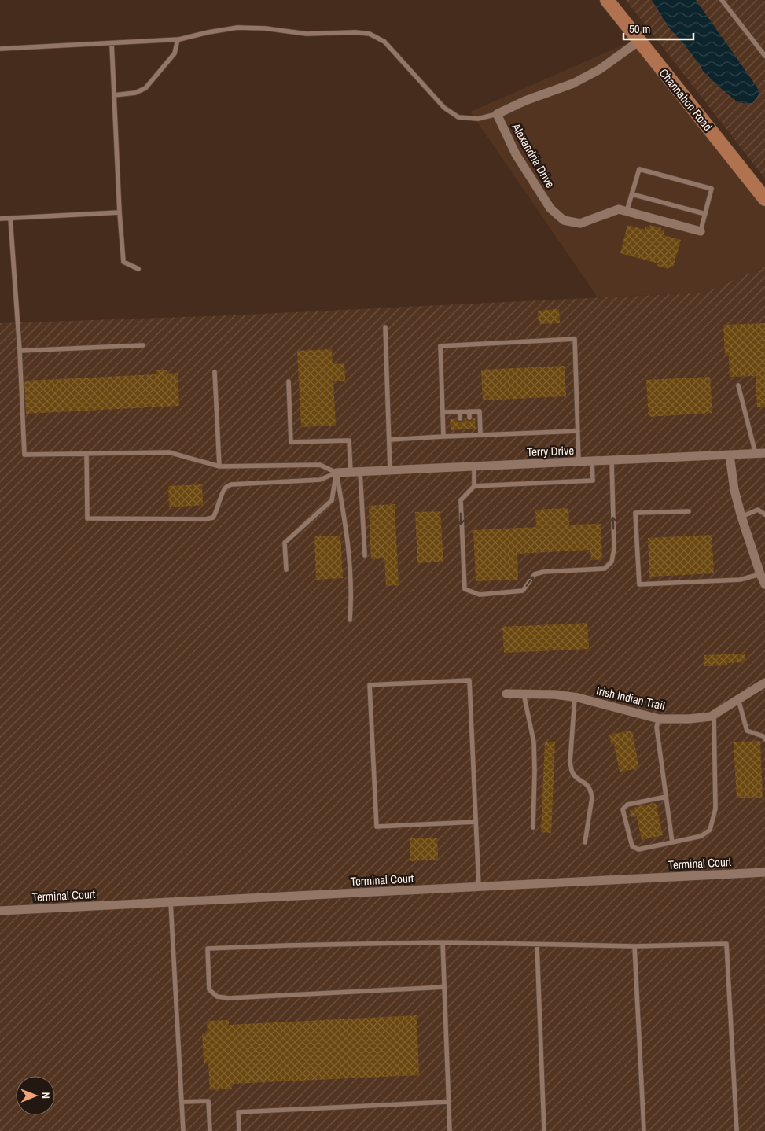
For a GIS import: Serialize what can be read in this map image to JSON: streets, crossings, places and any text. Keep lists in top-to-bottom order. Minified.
{"streets":{"main road":["Channahon Road"],"street":["Alexandria Drive","Terry Drive","Irish Indian Trail","Terminal Court"]},"crossings":[["Channahon Road","Alexandria Drive"]],"scale_bar":"50 m","north":"right"}
